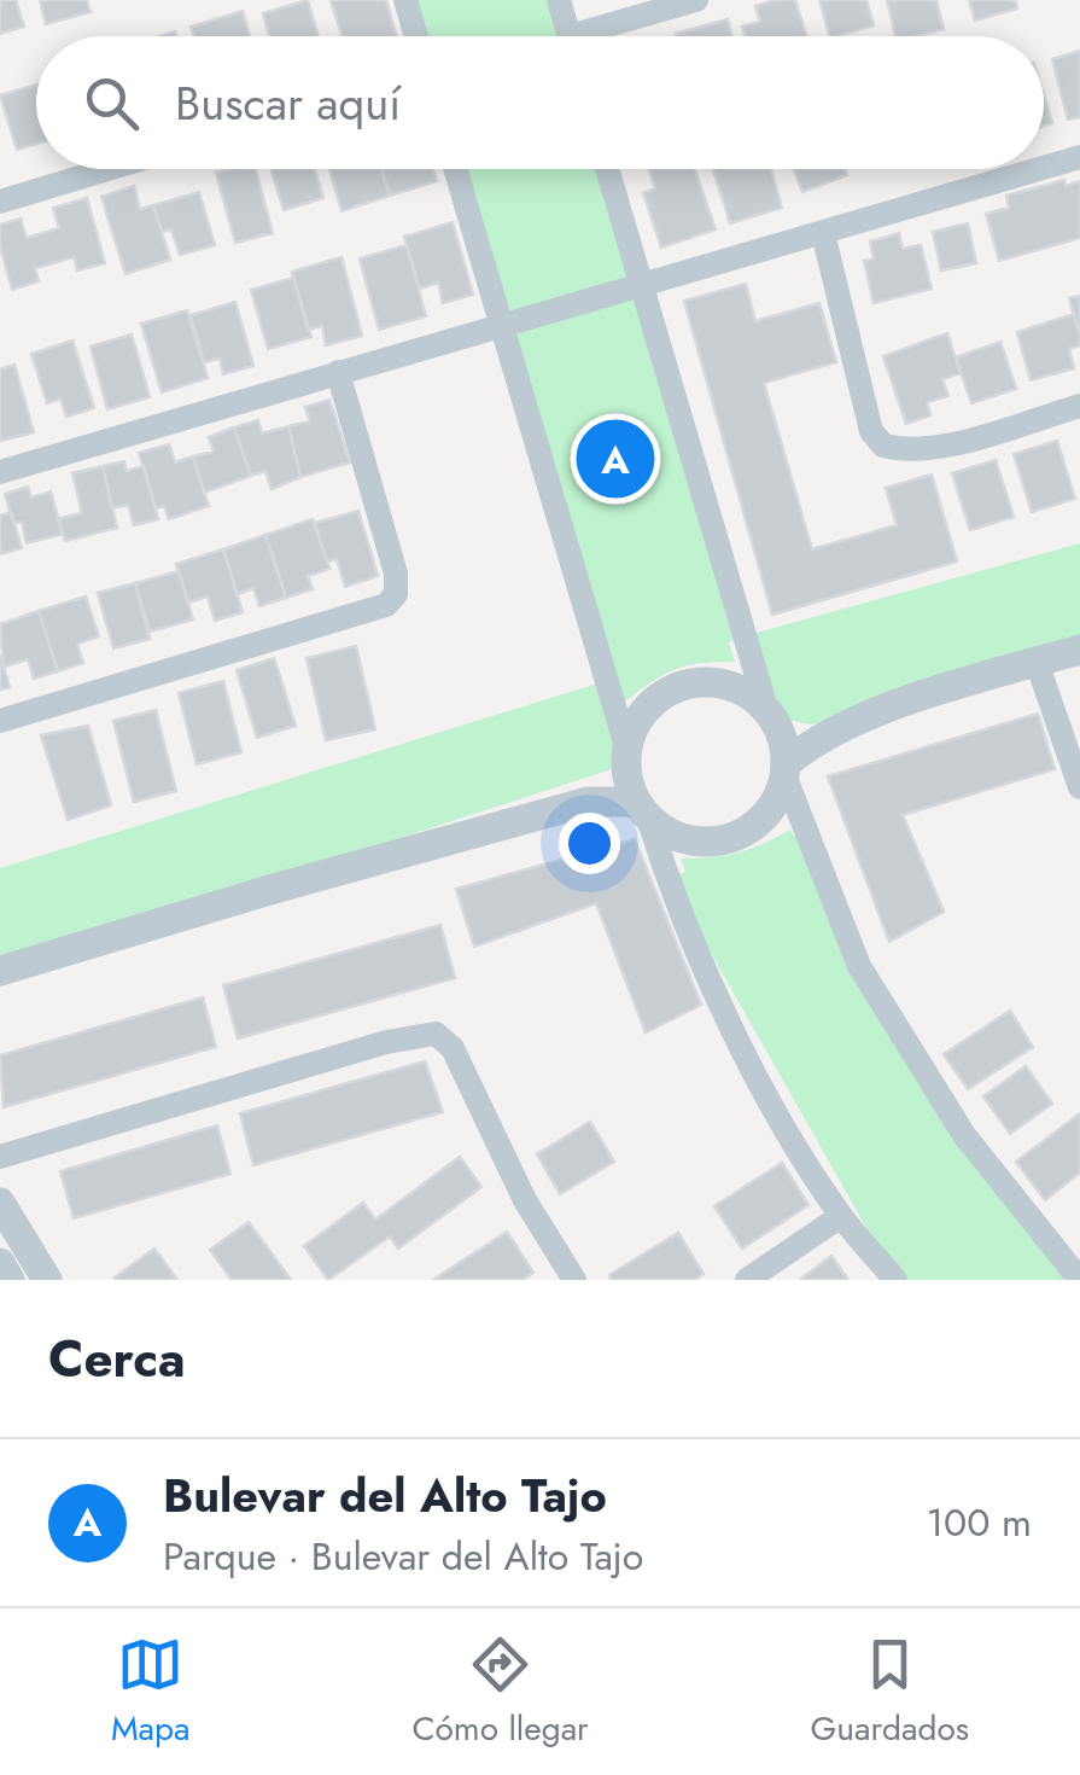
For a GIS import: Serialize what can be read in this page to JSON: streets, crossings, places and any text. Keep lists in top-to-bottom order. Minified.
{"page":{"search":"Buscar aquí","pins":"A","heading":"Cerca","list":[{"mark":"A","name":"Bulevar del Alto Tajo","note":"Parque · Bulevar del Alto Tajo","value":"100 m"}],"nav":["Mapa","Cómo llegar","Guardados"]}}
